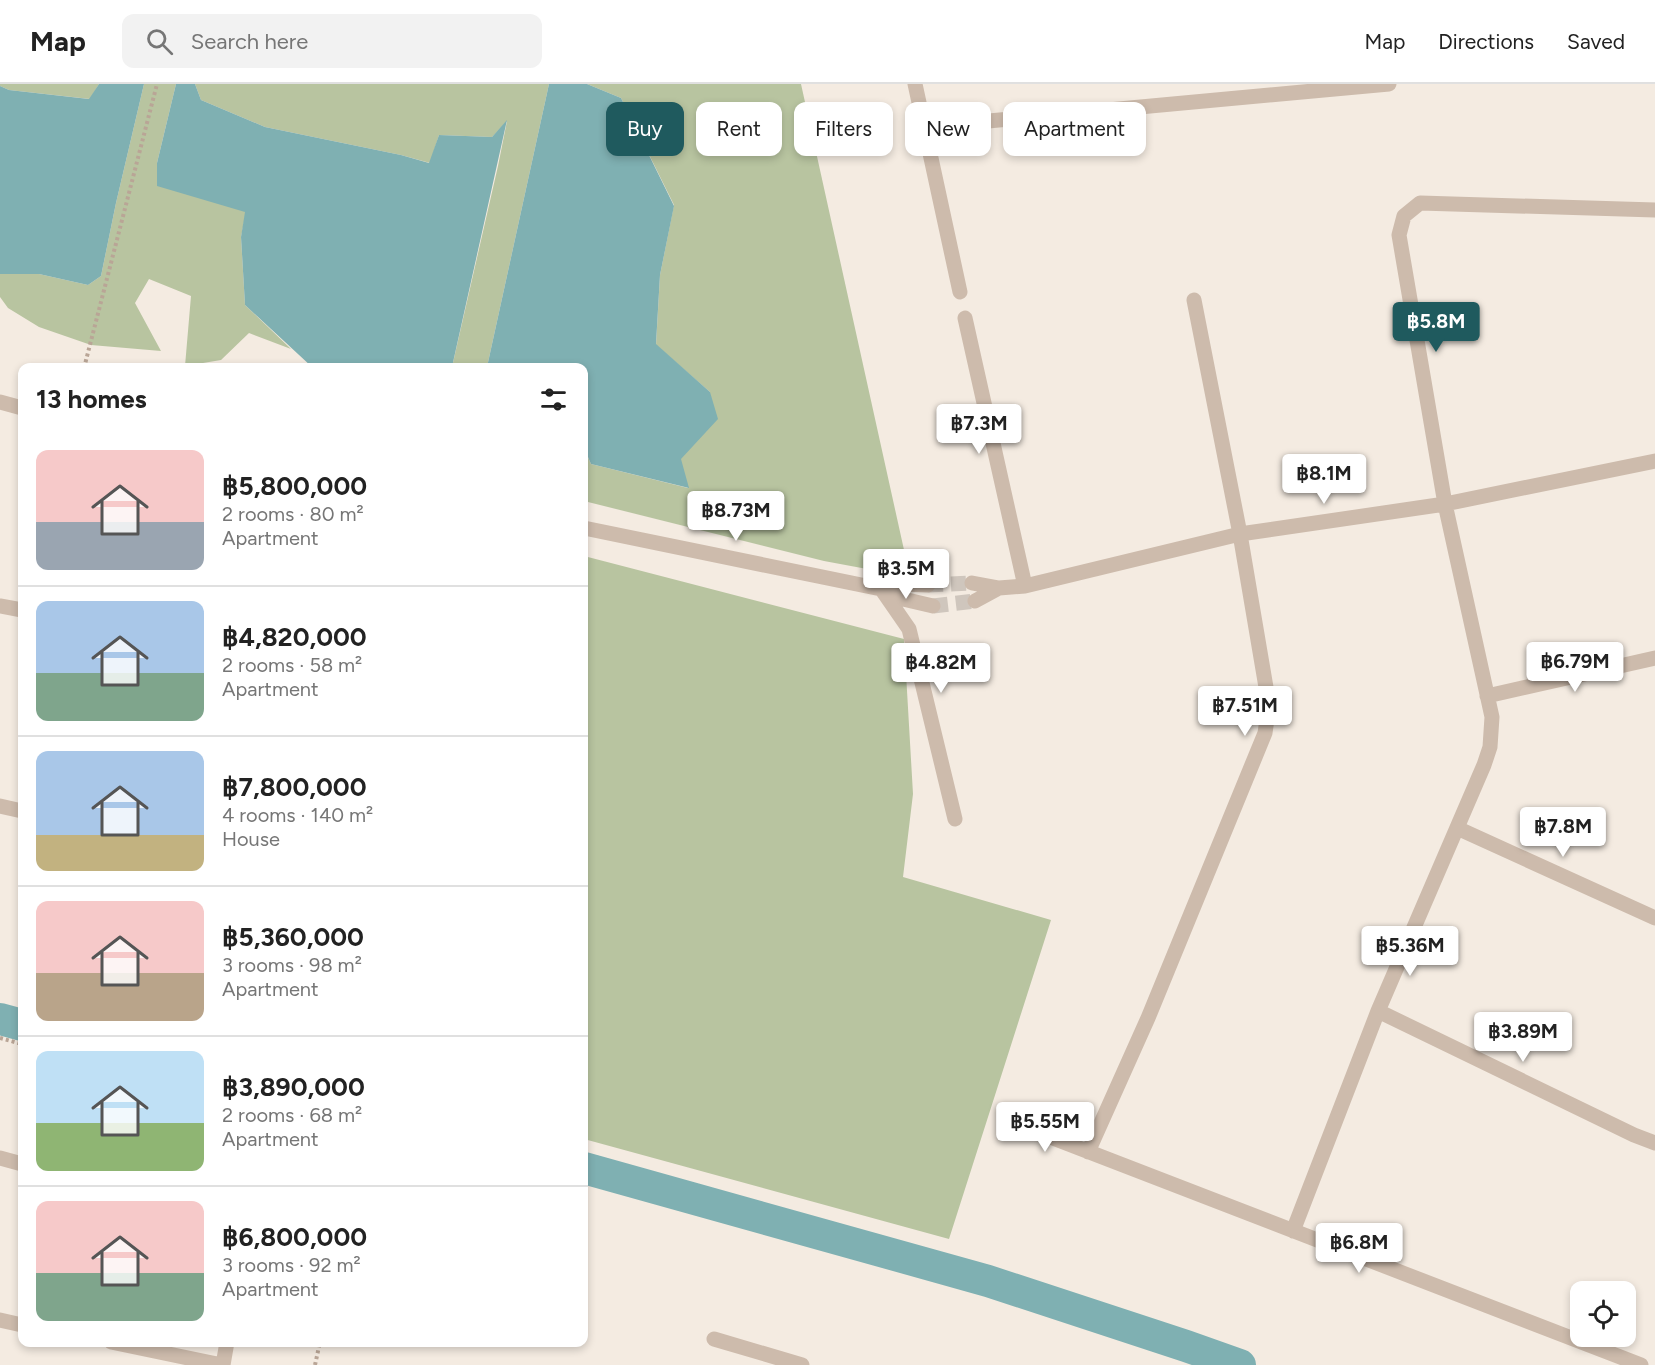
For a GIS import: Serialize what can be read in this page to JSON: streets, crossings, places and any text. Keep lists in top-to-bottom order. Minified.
{"page":{"header":"Map","search":"Search here","nav":["Map","Directions","Saved"],"chip":["Buy","Rent","Filters","New","Apartment"],"price":["฿5.8M","฿7.3M","฿8.1M","฿8.73M","฿3.5M","฿6.79M","฿4.82M","฿7.51M","฿7.8M","฿5.36M","฿3.89M","฿5.55M","฿6.8M"],"heading":"13 homes","list":[{"name":"฿5,800,000","note":"2 rooms · 80 m² · Apartment"},{"name":"฿4,820,000","note":"2 rooms · 58 m² · Apartment"},{"name":"฿7,800,000","note":"4 rooms · 140 m² · House"},{"name":"฿5,360,000","note":"3 rooms · 98 m² · Apartment"},{"name":"฿3,890,000","note":"2 rooms · 68 m² · Apartment"},{"name":"฿6,800,000","note":"3 rooms · 92 m² · Apartment"}]}}
